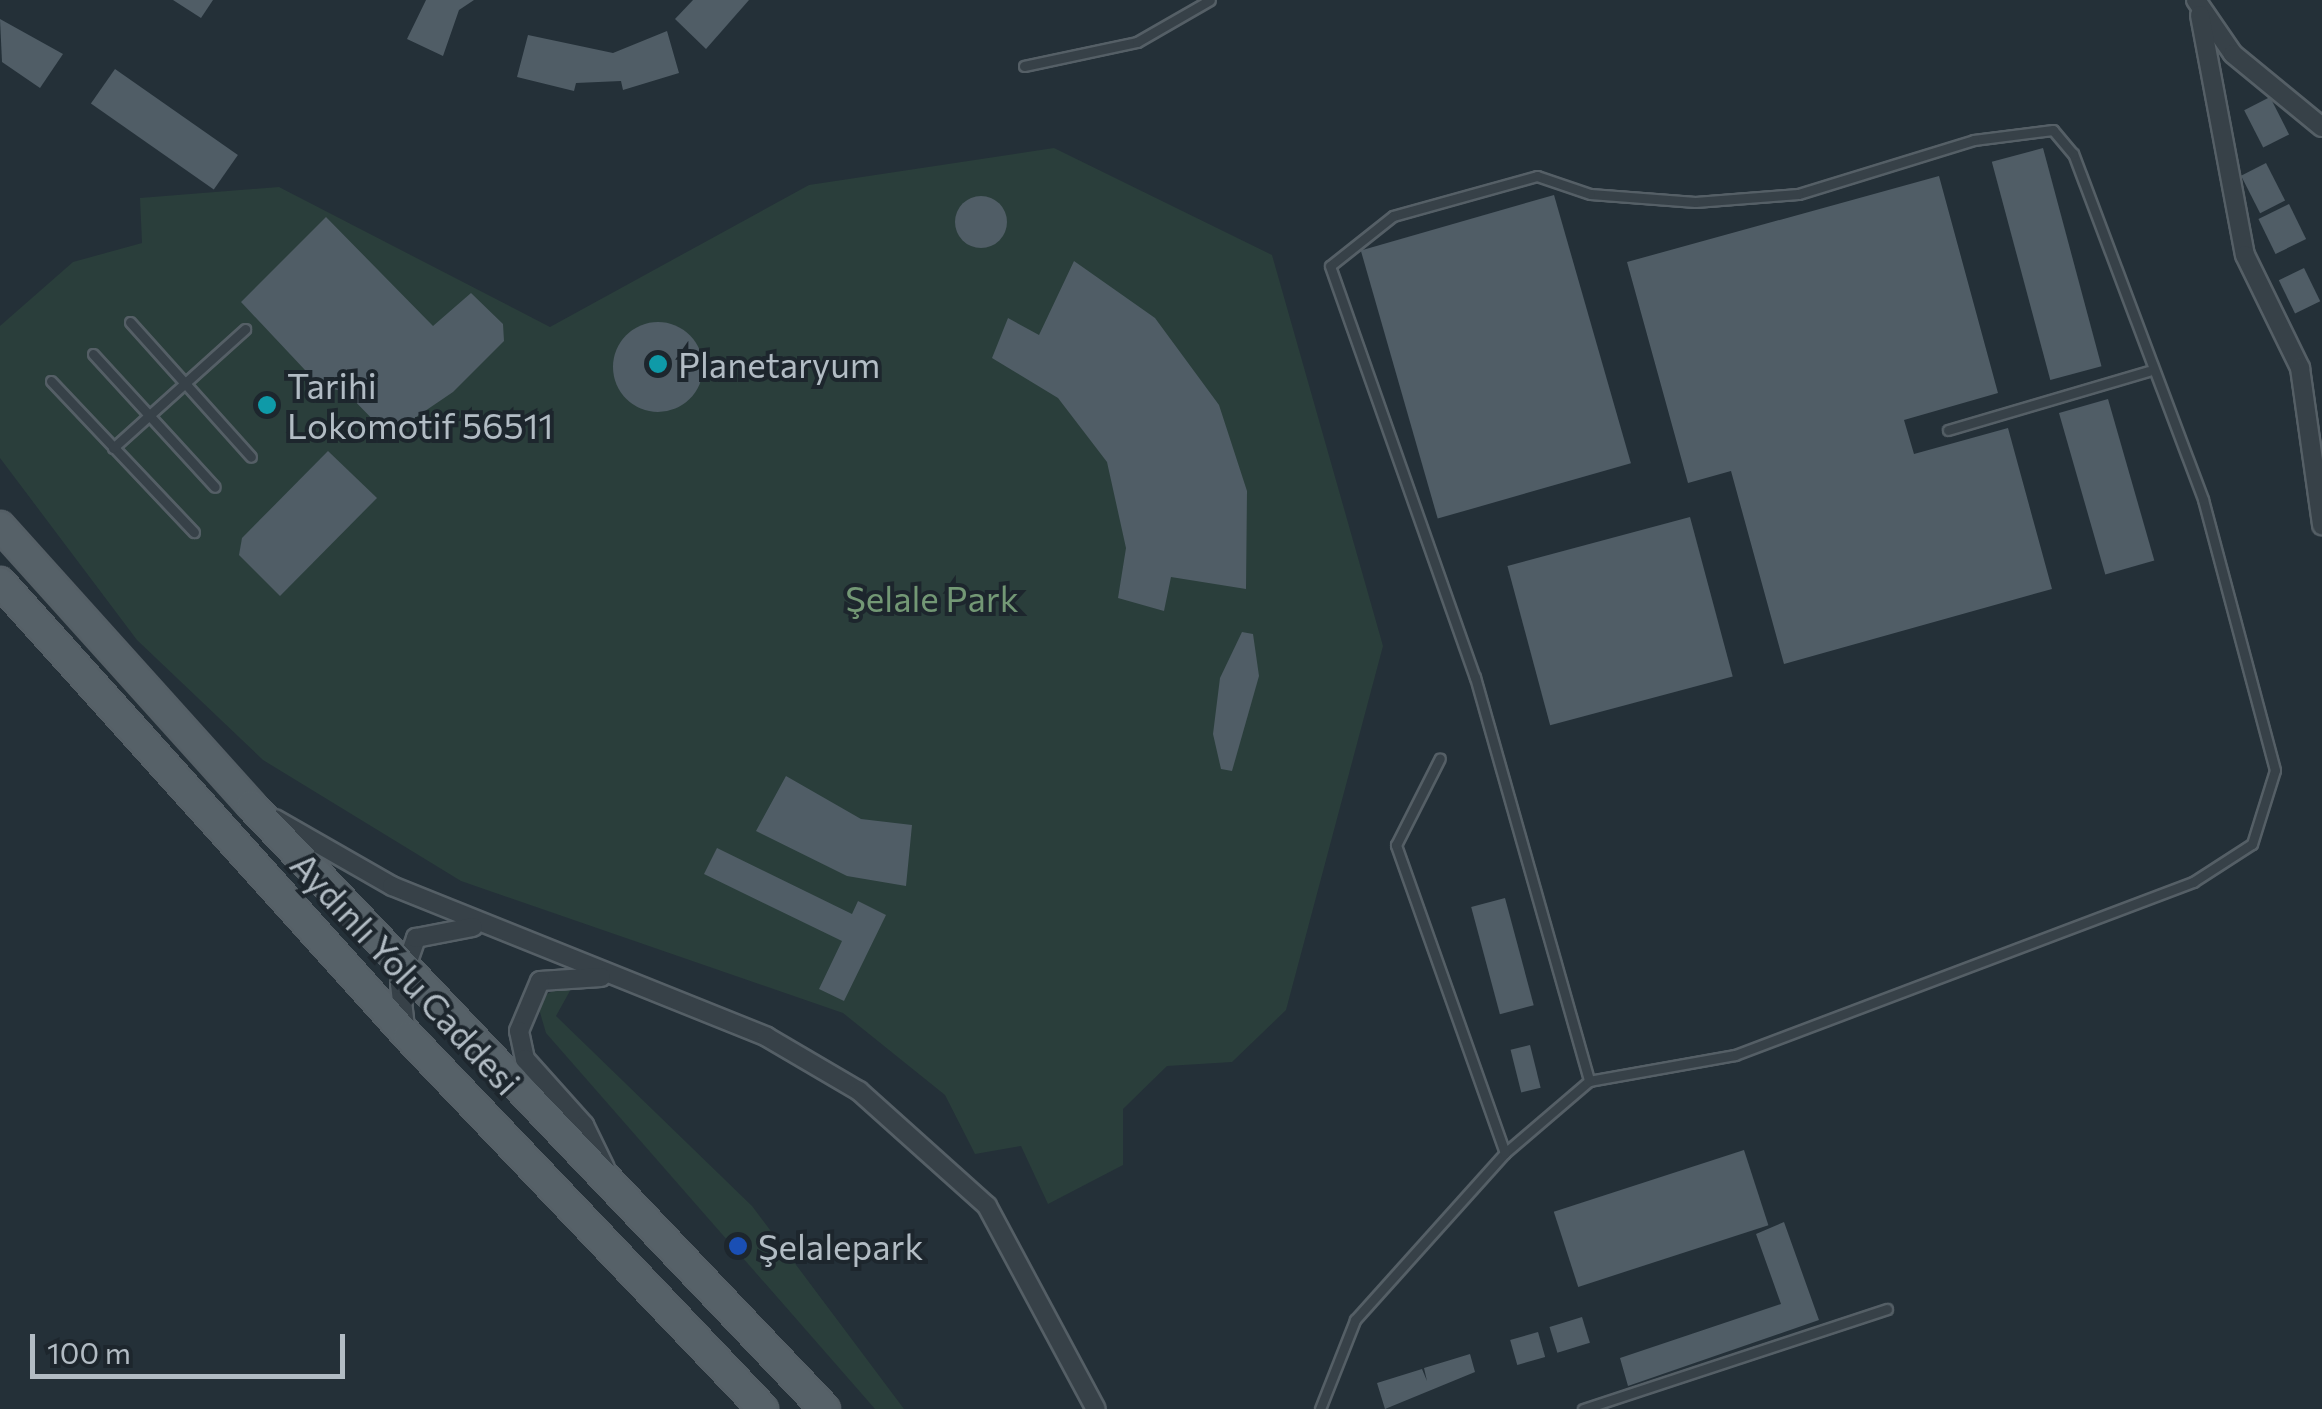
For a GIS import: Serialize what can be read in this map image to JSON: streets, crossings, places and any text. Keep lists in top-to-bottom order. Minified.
{"streets":{"main road":["Aydınlı Yolu Caddesi"]},"parks":["Şelale Park"],"places":["Planetaryum","Tarihi Lokomotif 56511","Şelalepark"],"scale_bar":"100 m"}
